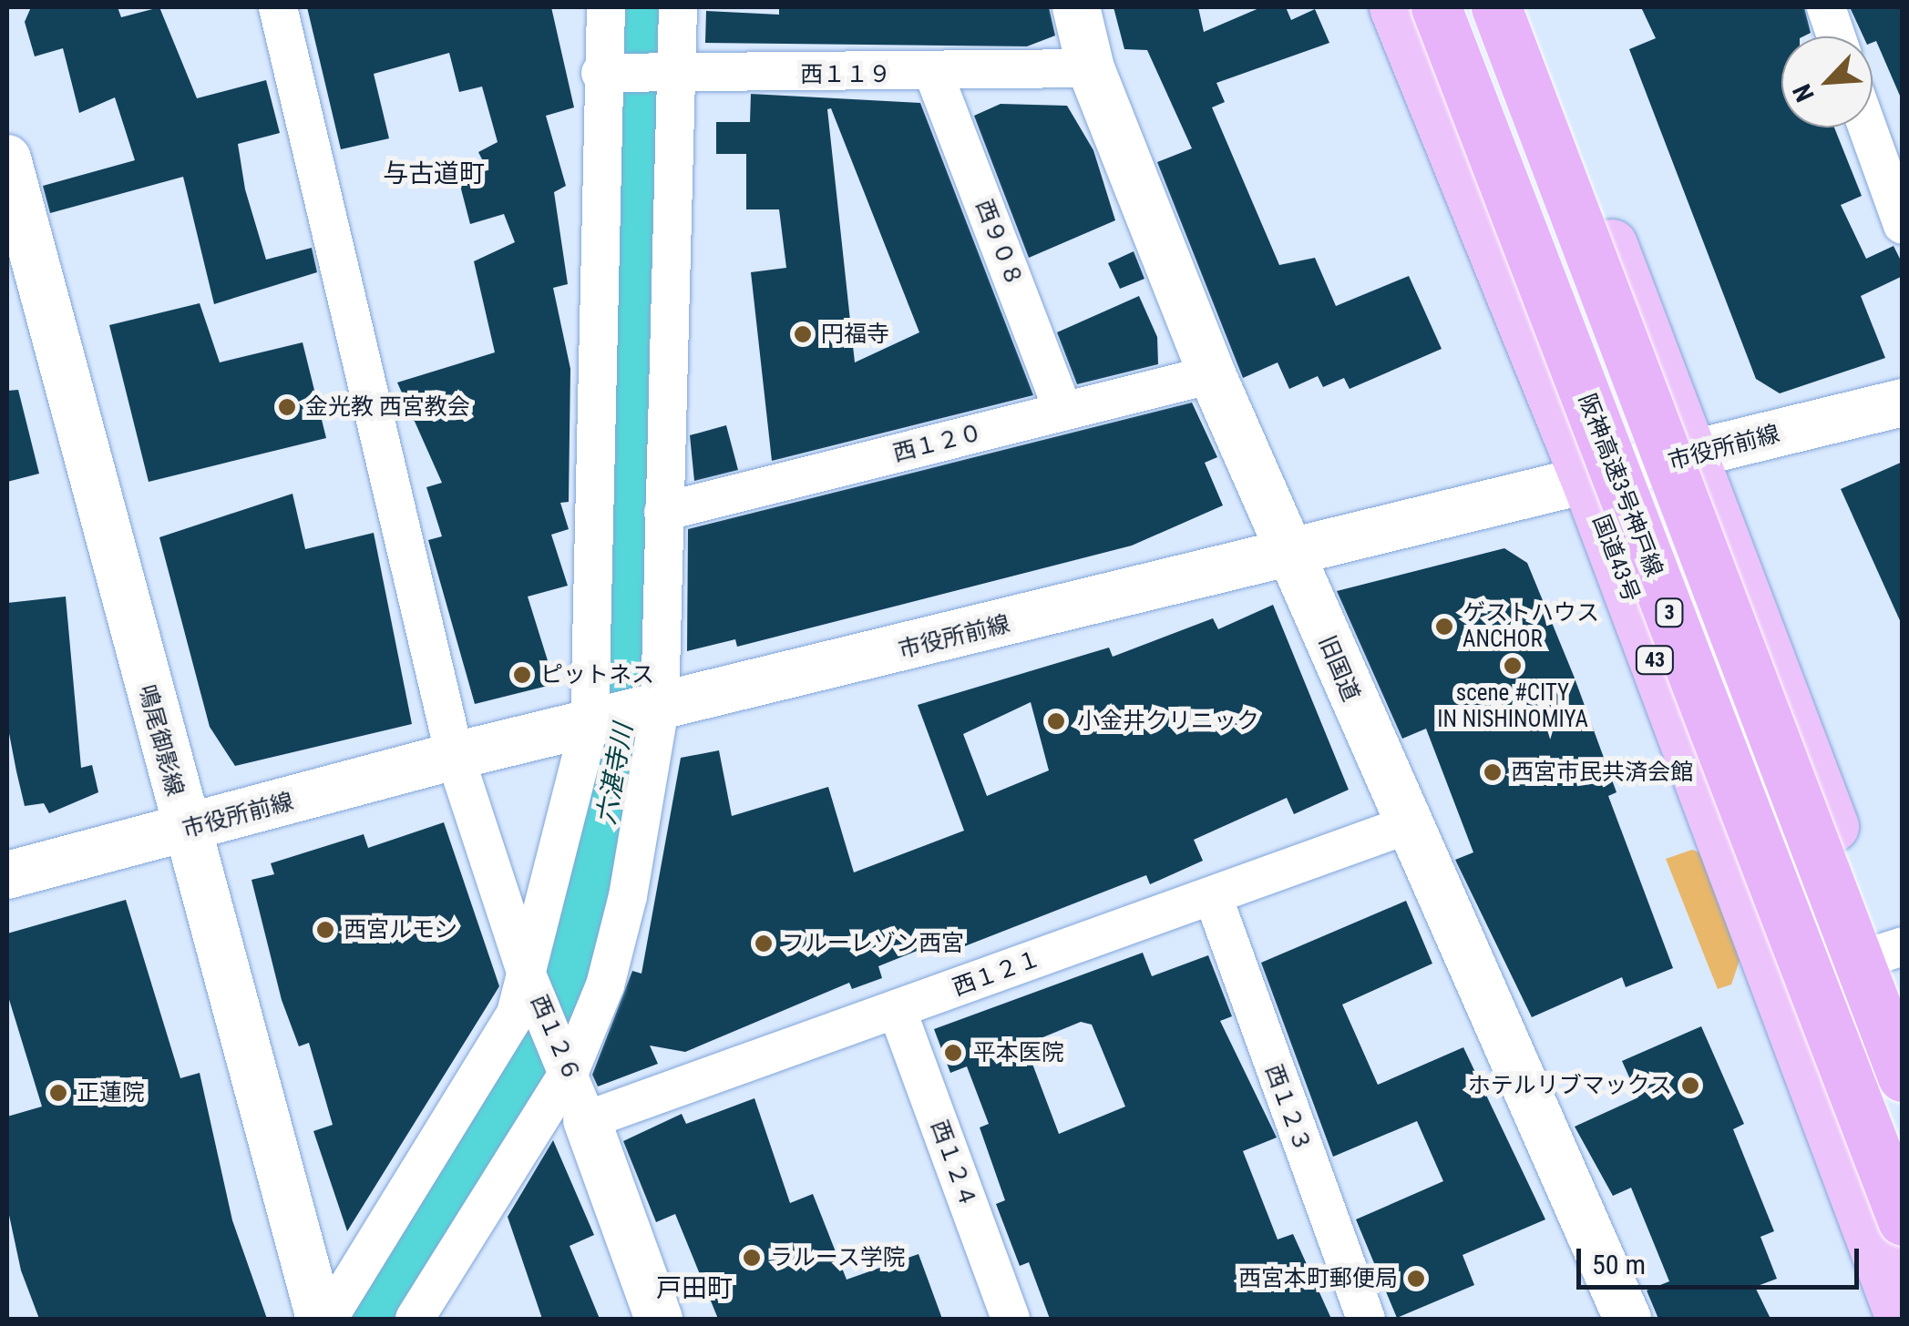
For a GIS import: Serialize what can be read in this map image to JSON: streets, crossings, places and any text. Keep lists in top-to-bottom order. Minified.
{"streets":{"highway":["阪神高速3号神戸線","国道43号","3","43"],"street":["西１１９","西９０８","西１２０","市役所前線","旧国道","鳴尾御影線","西１２１","西１２６","西１２３","西１２４"]},"crossings":[["西１１９","西９０８"],["西１１９","旧国道"],["西９０８","西１２０"],["西１２０","旧国道"],["市役所前線","国道43号"],["市役所前線","旧国道"],["市役所前線","鳴尾御影線"],["市役所前線","西１２６"],["旧国道","西１２１"],["西１２１","西１２６"],["西１２１","西１２３"],["西１２１","西１２４"]],"districts":["与古道町","戸田町"],"water":["六湛寺川"],"places":["円福寺","金光教 西宮教会","ゲストハウス ANCHOR","scene #CITY IN NISHINOMIYA","ピットネス","小金井クリニック","西宮市民共済会館","西宮ルモン","フルーレゾン西宮","平本医院","ホテルリブマックス","正蓮院","ラルース学院","西宮本町郵便局"],"scale_bar":"50 m","north":"bottom left"}
